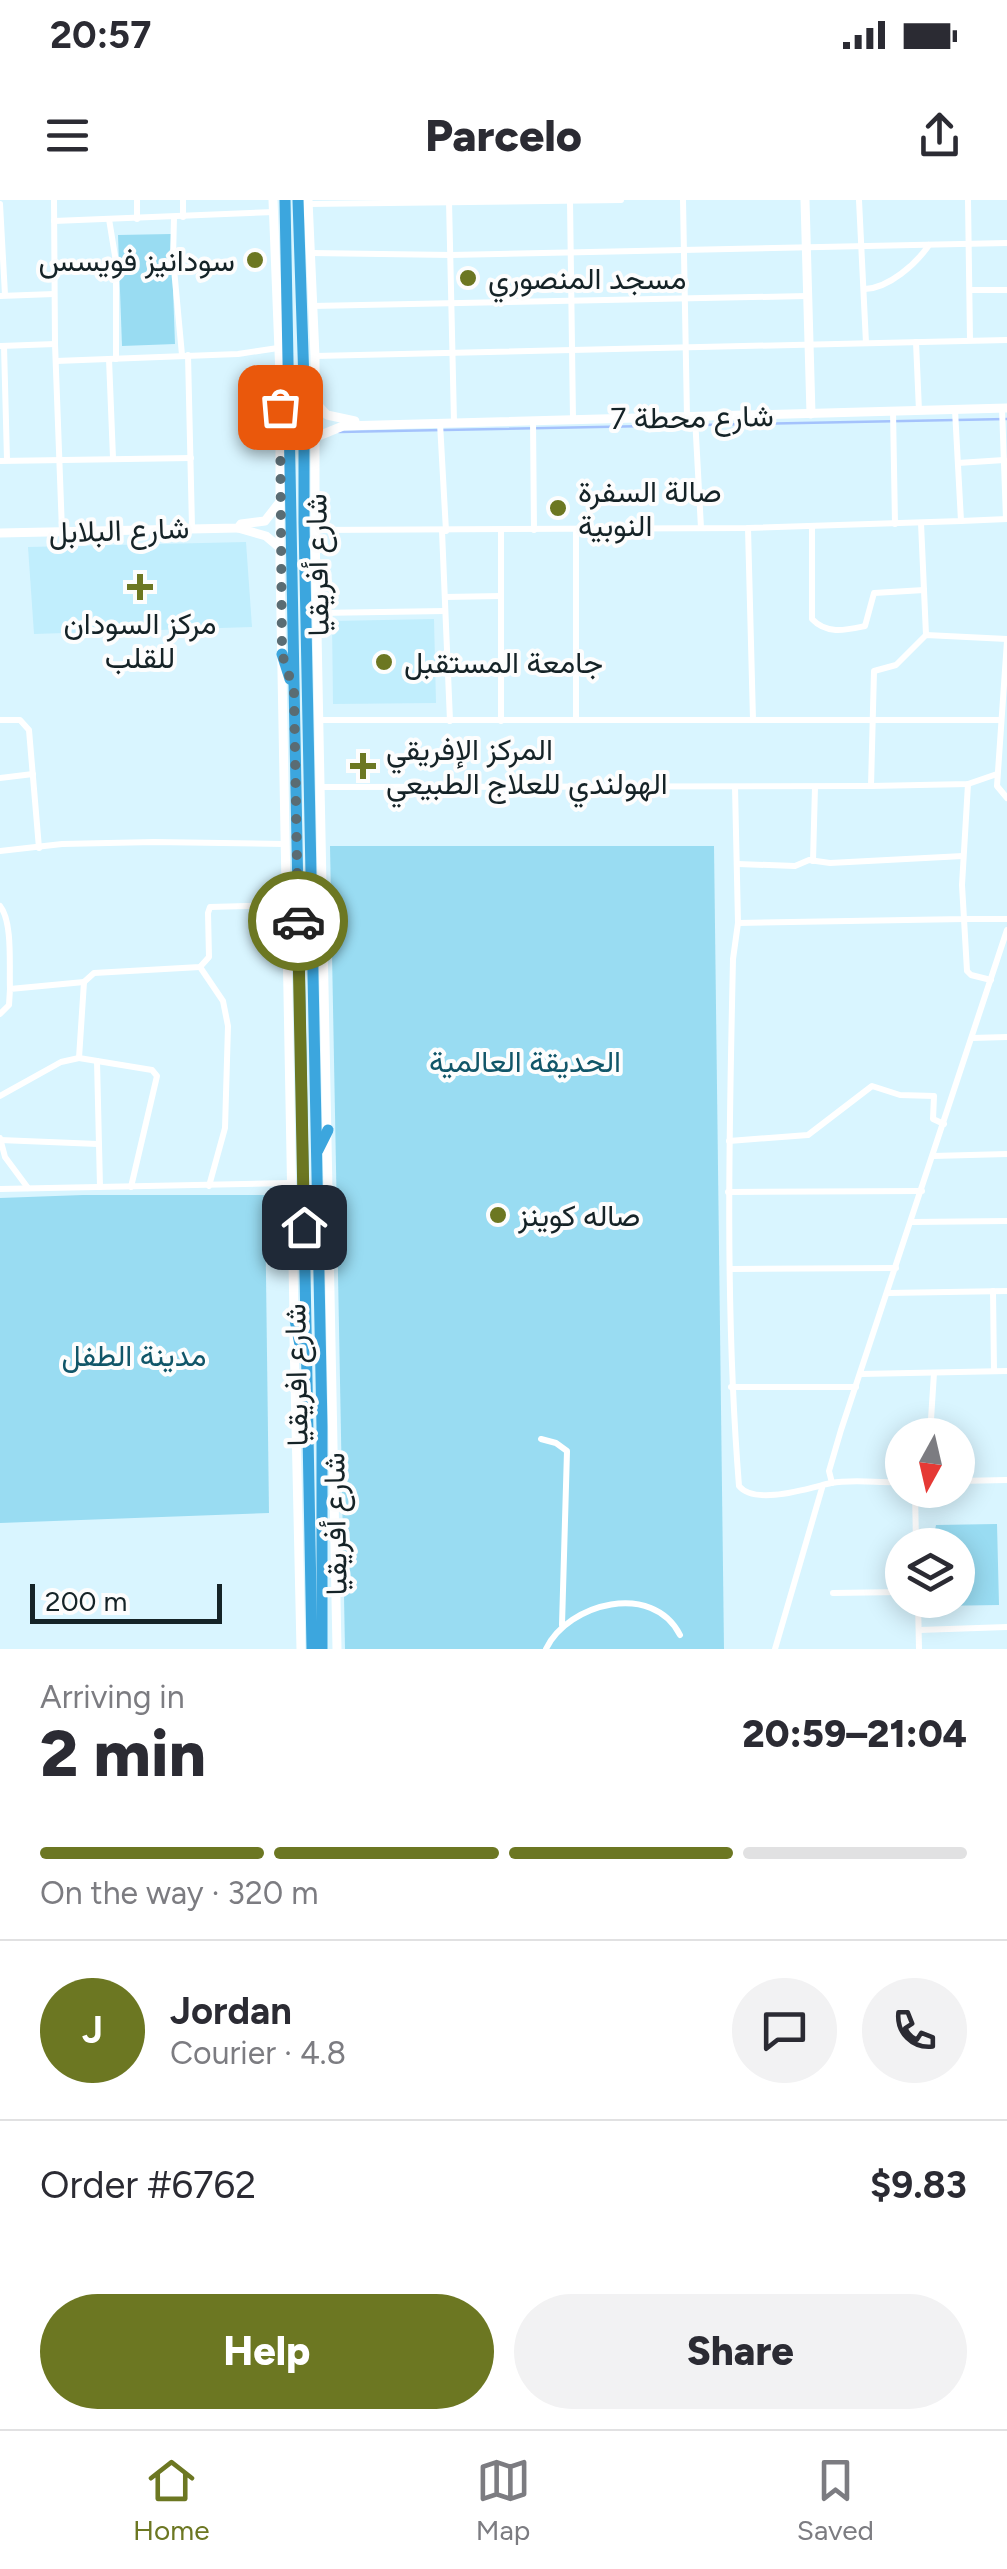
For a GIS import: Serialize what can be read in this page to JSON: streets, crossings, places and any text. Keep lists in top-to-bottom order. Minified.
{"streets":{"highway":["شارع افريقيا"],"street":["شارع محطة 7","شارع البلابل","شارع أفريقيا"]},"crossings":[["شارع البلابل","شارع أفريقيا"],["شارع أفريقيا","شارع افريقيا"]],"parks":["الحديقة العالمية","مدينة الطفل"],"places":{"other":["سودانيز فويسس","مسجد المنصوري","صالة السفرة النوبية","جامعة المستقبل","صاله كوينز"],"health":["مركز السودان للقلب","المركز الإفريقي الهولندي للعلاج الطبيعي"]},"scale_bar":"200 m","north":"bottom","page":{"status":"20:57","header":"Parcelo","scale":"200 m","heading":["2 min","Arriving in","20:59–21:04"],"panel":["Jordan","Courier · 4.8","Order #6762","$9.83"],"bar":"On the way · 320 m","round":"J","buttons":["Help","Share"],"tabs":["Home","Map","Saved"]}}
